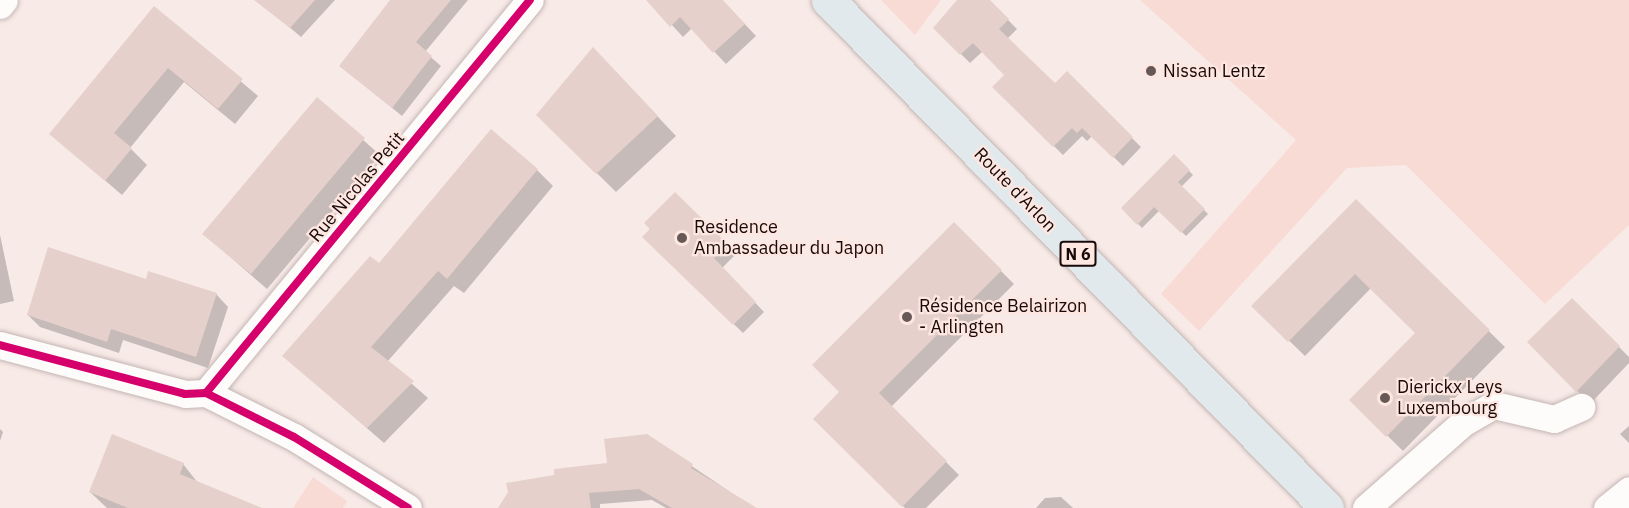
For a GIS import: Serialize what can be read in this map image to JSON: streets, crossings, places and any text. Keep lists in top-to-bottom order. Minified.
{"streets":{"main road":["Route d'Arlon","N 6"],"street":["Rue Nicolas Petit"]},"places":["Nissan Lentz","Residence Ambassadeur du Japon","Résidence Belairizon - Arlingten","Dierickx Leys Luxembourg"]}
